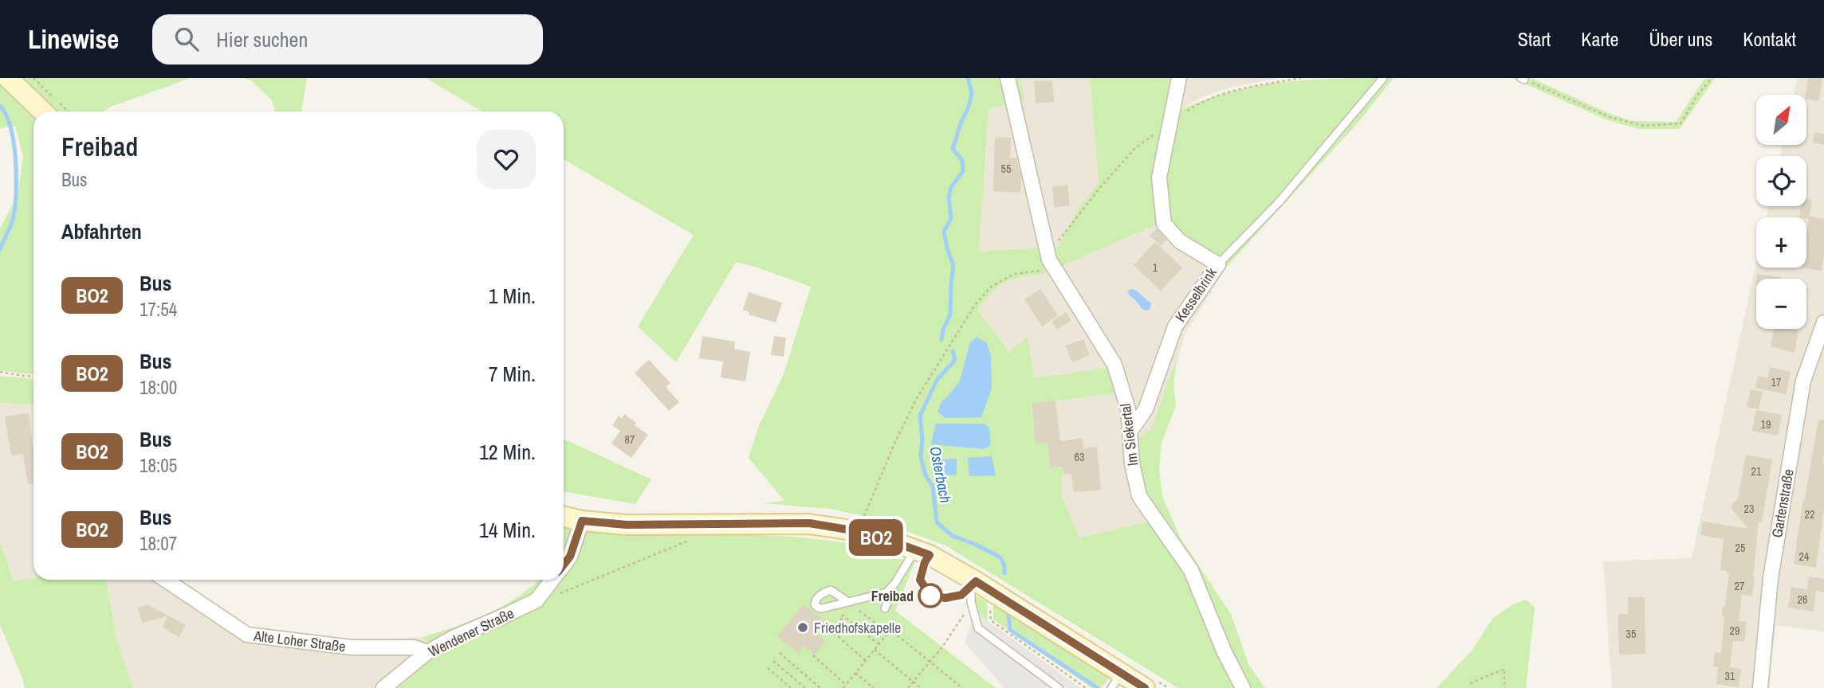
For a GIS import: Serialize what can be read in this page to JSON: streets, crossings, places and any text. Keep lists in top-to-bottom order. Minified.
{"streets":{"street":["Kesselbrink","Im Siekertal","Gartenstraße","Wendener Straße","Alte Loher Straße"]},"crossings":[["Kesselbrink","Im Siekertal"],["Wendener Straße","Alte Loher Straße"]],"water":["Osterbach"],"places":["Freibad","Friedhofskapelle"],"lines":["bus line BO2"],"house_numbers":["55","1","17","19","87","63","21","23","22","25","24","27","26","29","35","31"],"north":"top right","page":{"header":"Linewise","search":"Hier suchen","nav":["Start","Karte","Über uns","Kontakt"],"on_map":"BO2","map_buttons":["+","−"],"heading":[["Freibad","Bus"],"Abfahrten"],"list":[{"mark":"BO2","name":"Bus","note":"17:54","value":"1 Min."},{"mark":"BO2","name":"Bus","note":"18:00","value":"7 Min."},{"mark":"BO2","name":"Bus","note":"18:05","value":"12 Min."},{"mark":"BO2","name":"Bus","note":"18:07","value":"14 Min."}]}}
